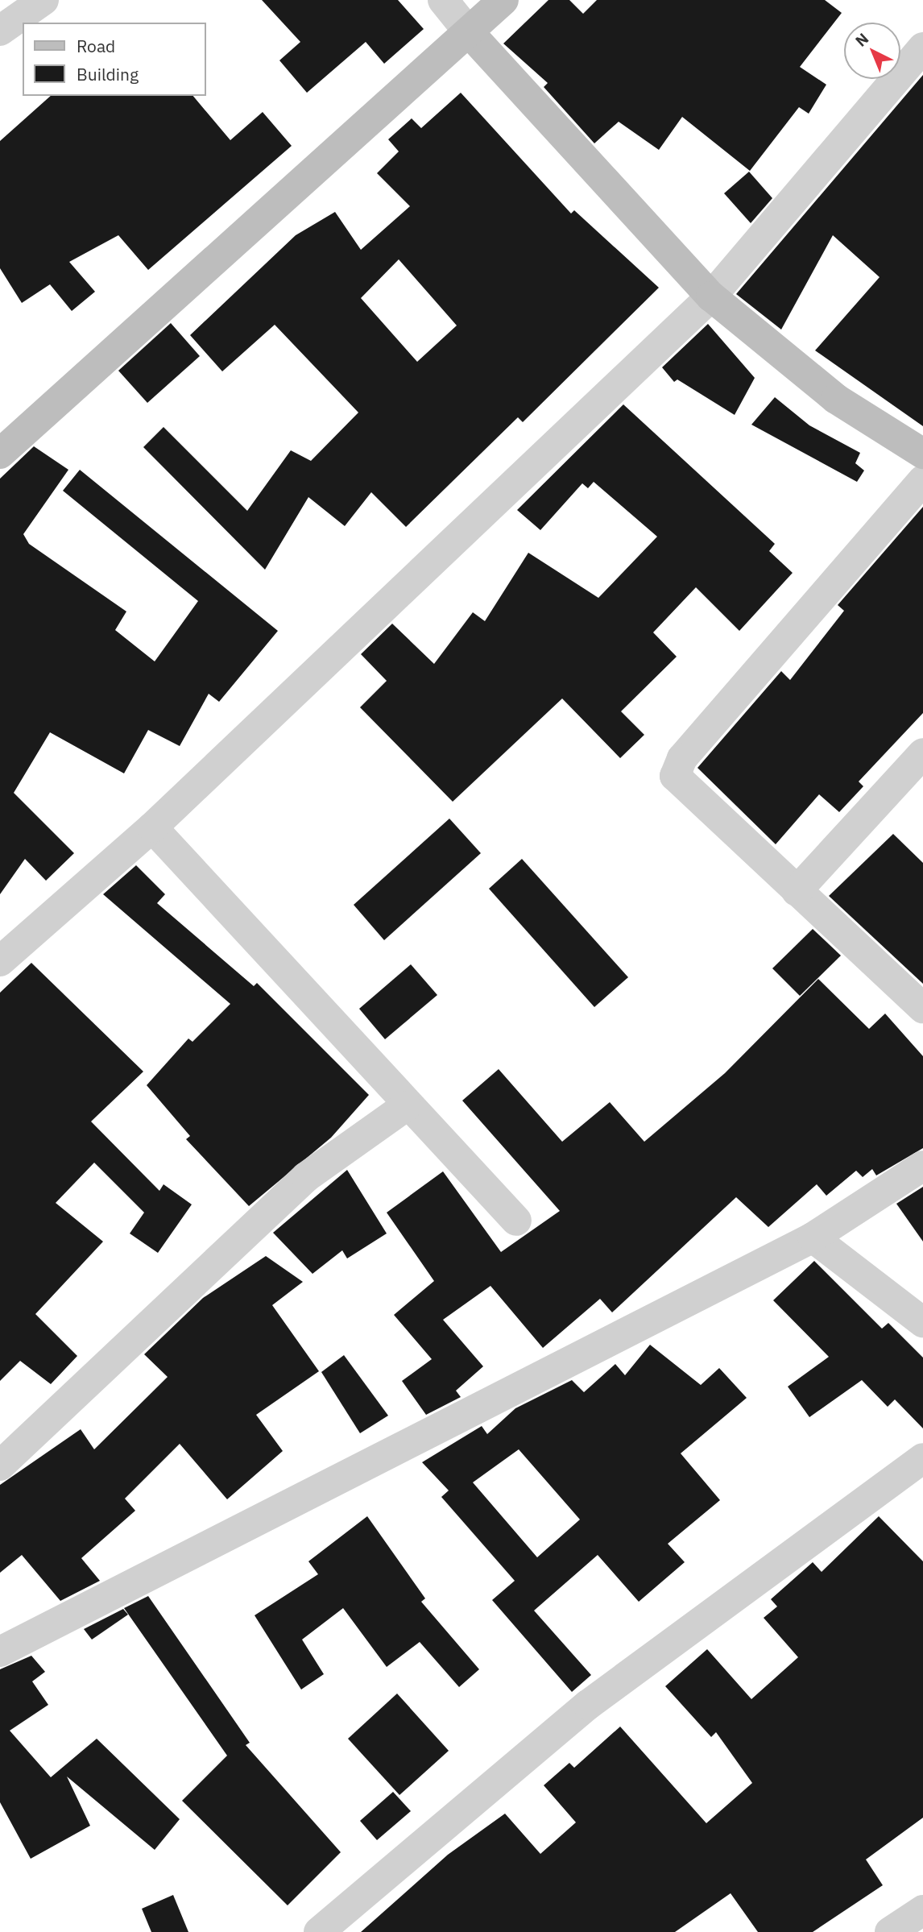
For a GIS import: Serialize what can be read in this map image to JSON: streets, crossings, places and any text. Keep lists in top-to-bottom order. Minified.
{"legend":["Road","Building"],"north":"top left"}
